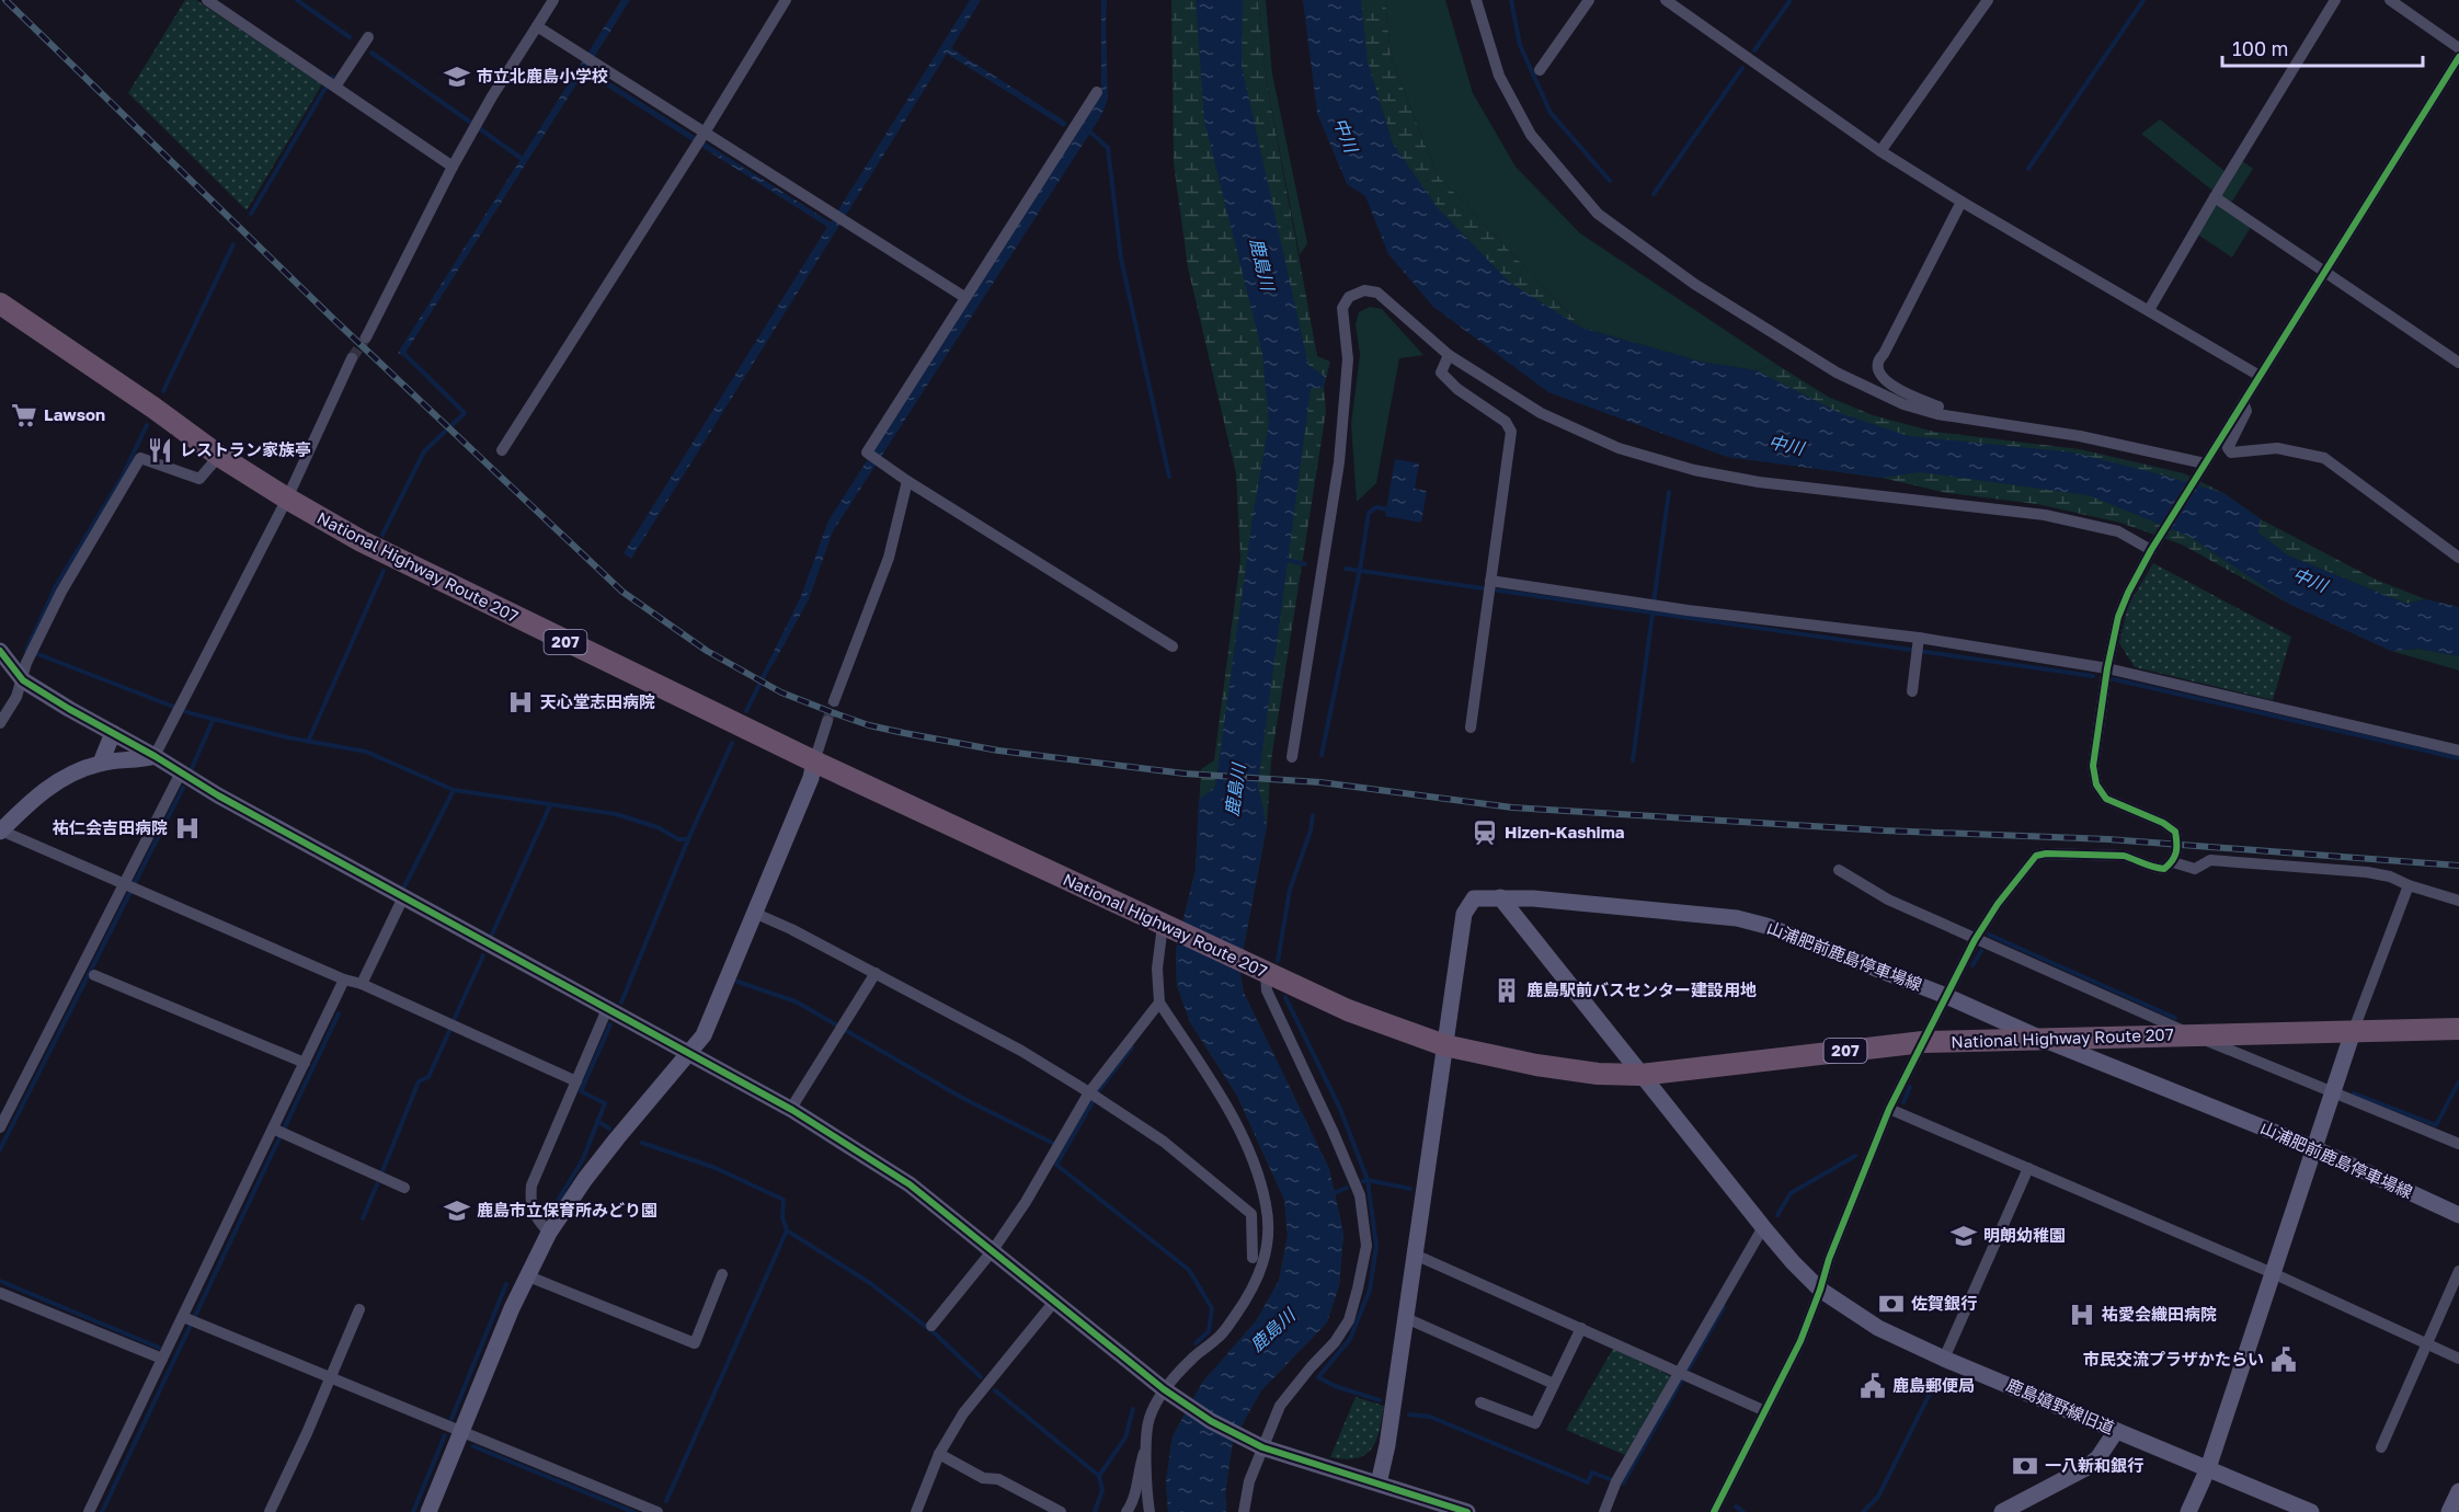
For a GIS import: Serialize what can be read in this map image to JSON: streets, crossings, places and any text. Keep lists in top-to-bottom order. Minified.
{"streets":{"highway":["National Highway Route 207","207"],"street":["山浦肥前鹿島停車場線","鹿島嬉野線旧道"]},"crossings":[["National Highway Route 207","山浦肥前鹿島停車場線"],["National Highway Route 207","鹿島嬉野線旧道"],["山浦肥前鹿島停車場線","鹿島嬉野線旧道"]],"water":["中川","鹿島川"],"places":{"school or university":["市立北鹿島小学校","鹿島市立保育所みどり園","明朗幼稚園"],"supermarket":["Lawson"],"restaurant":["レストラン家族亭"],"hospital":["天心堂志田病院","祐仁会吉田病院","祐愛会織田病院"],"station":["Hizen-Kashima"],"building":["鹿島駅前バスセンター建設用地"],"bank":["佐賀銀行","一八新和銀行"],"public building":["市民交流プラザかたらい","鹿島郵便局"]},"scale_bar":"100 m"}
